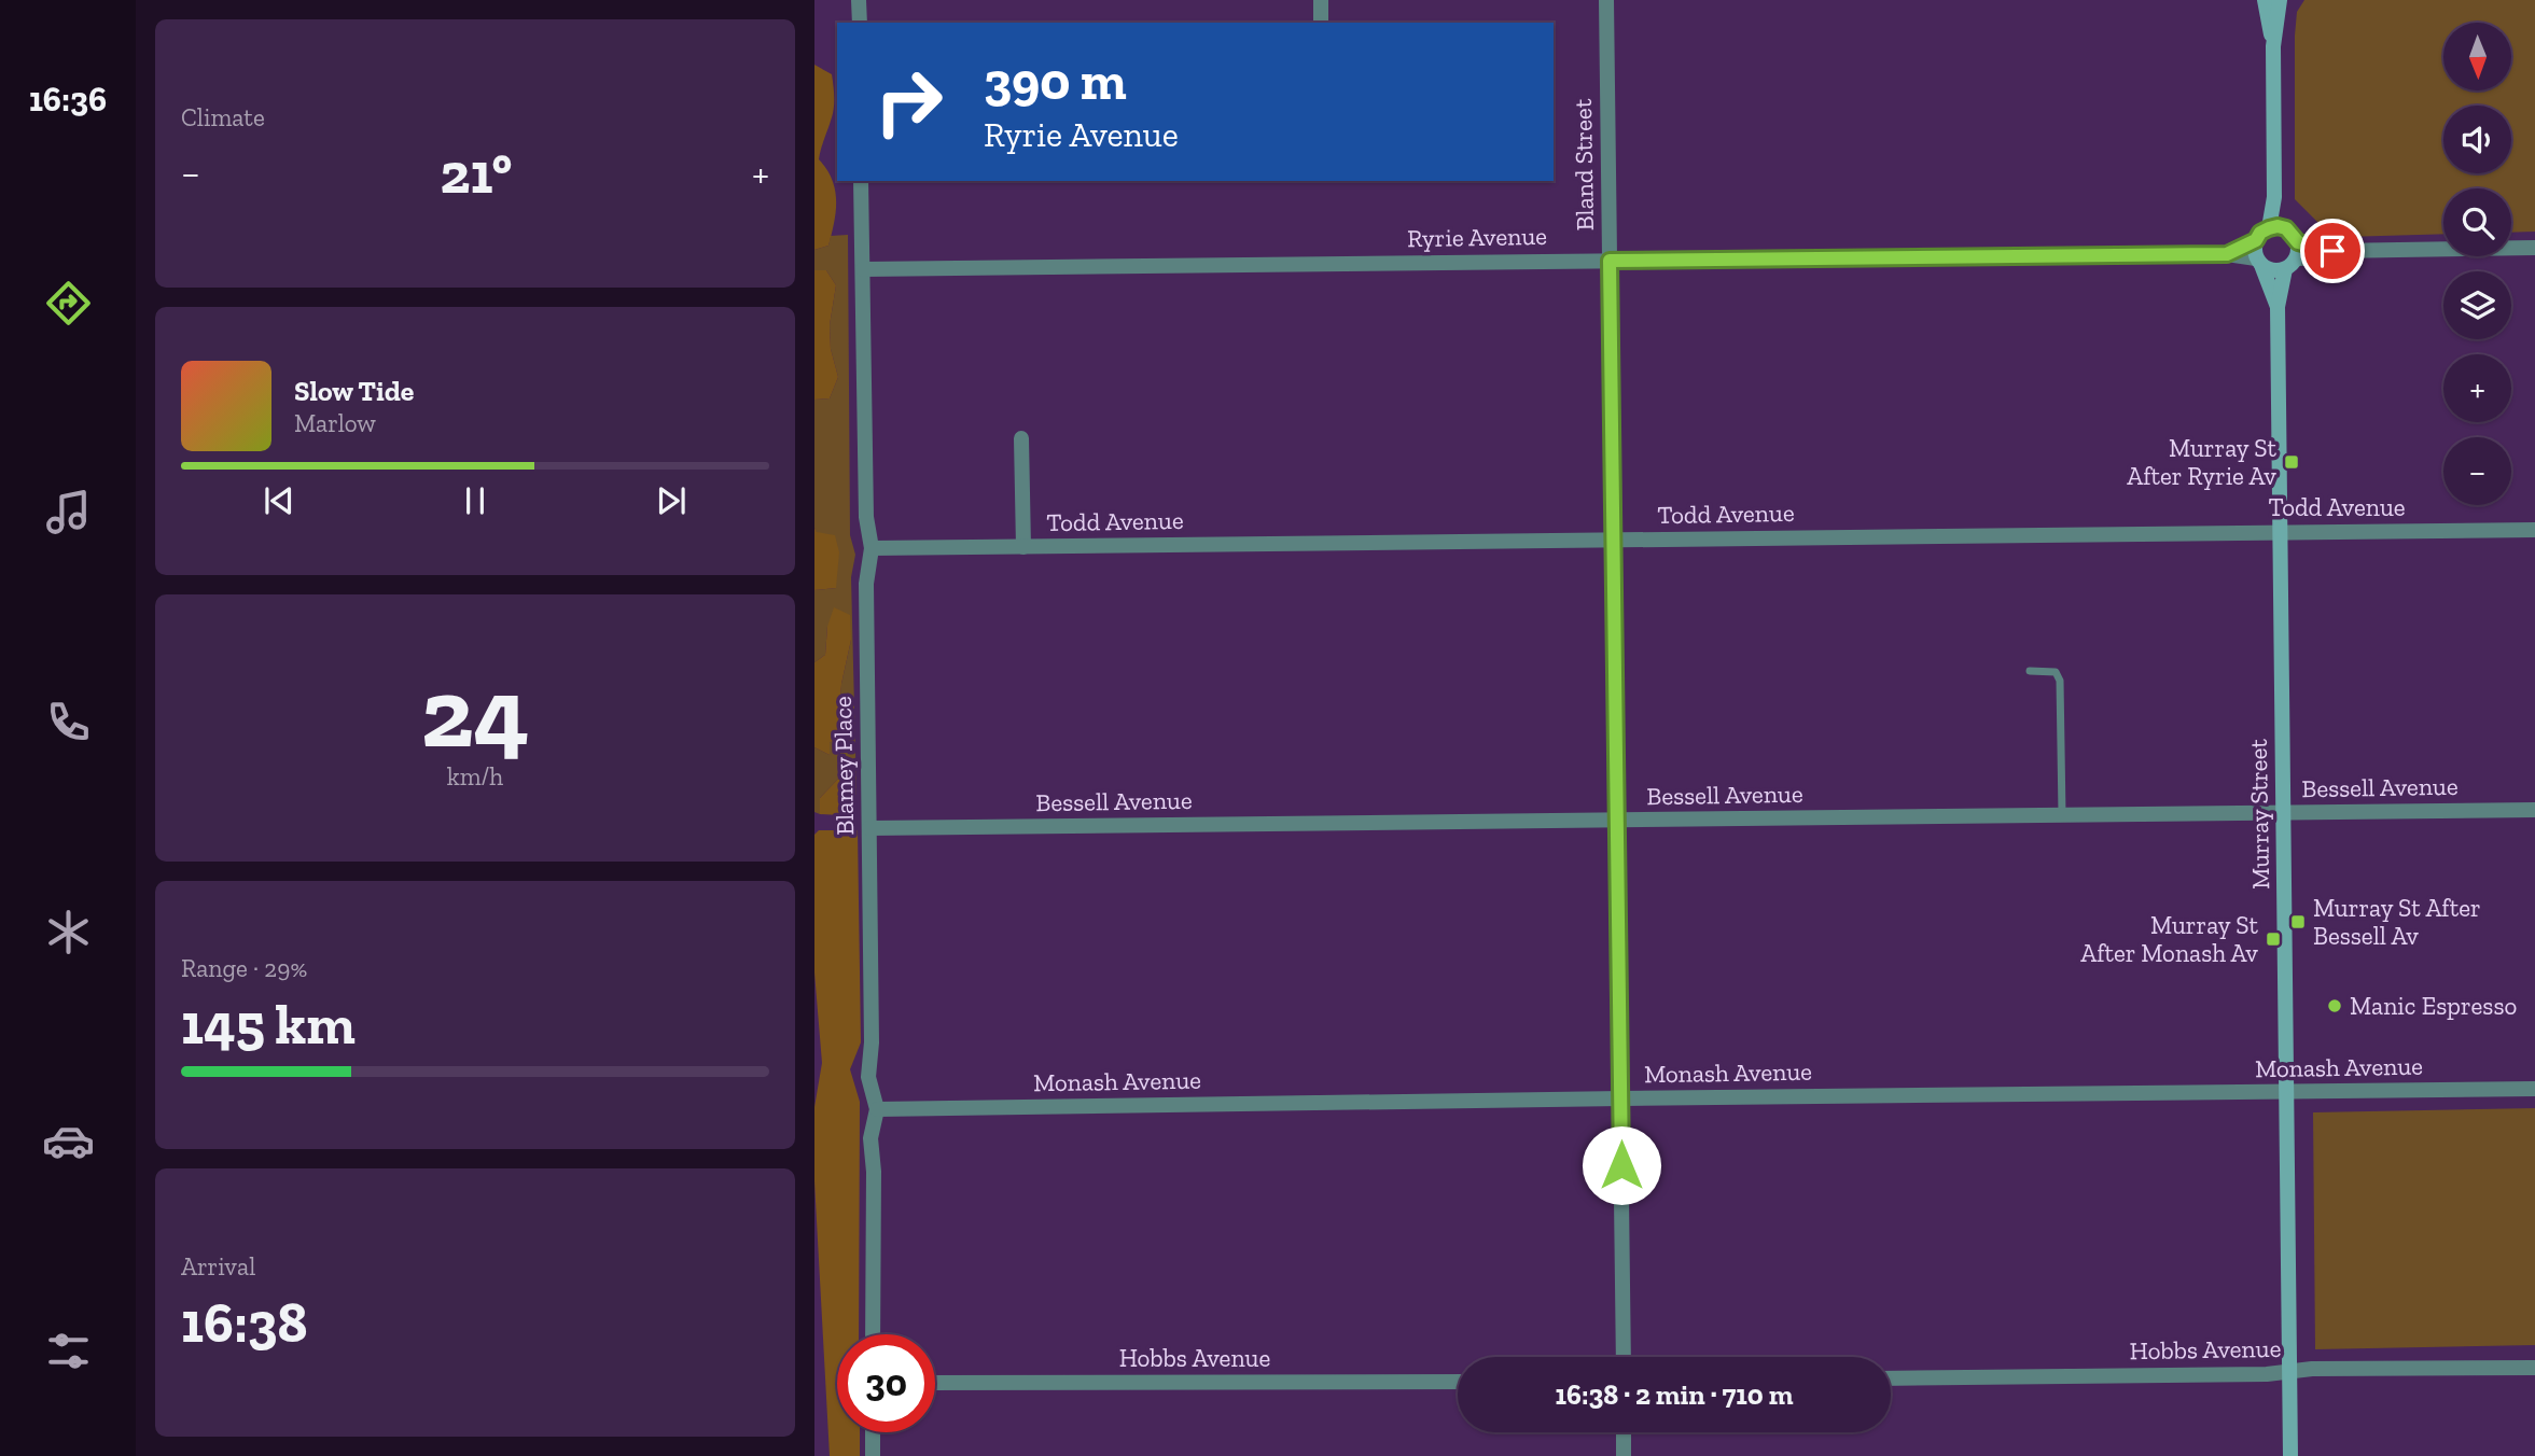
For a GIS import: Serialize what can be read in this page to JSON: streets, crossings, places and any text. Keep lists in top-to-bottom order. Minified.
{"streets":{"main road":["Murray Street"],"street":["Bland Street","Ryrie Avenue","Todd Avenue","Blamey Place","Bessell Avenue","Monash Avenue","Hobbs Avenue"]},"crossings":[["Bland Street","Ryrie Avenue"],["Bland Street","Todd Avenue"],["Bland Street","Bessell Avenue"],["Bland Street","Monash Avenue"],["Ryrie Avenue","Blamey Place"],["Ryrie Avenue","Murray Street"],["Todd Avenue","Blamey Place"],["Todd Avenue","Murray Street"],["Blamey Place","Bessell Avenue"],["Blamey Place","Monash Avenue"],["Bessell Avenue","Murray Street"],["Murray Street","Monash Avenue"],["Murray Street","Hobbs Avenue"]],"places":{"transit":["Murray St After Ryrie Av","Murray St After Bessell Av","Murray St After Monash Av"],"other":["Manic Espresso"]},"north":"bottom","page":{"tabs":"16:36","tile":["Climate",["24","km/h"],["Range · 29%","145 km"],["Arrival","16:38"]],"map_buttons":["+","−"],"turn":["390 m","Ryrie Avenue"],"heat":["−","21°","+"],"song":["Slow Tide","Marlow"],"limit":"30","trip":"16:38 · 2 min · 710 m"}}
